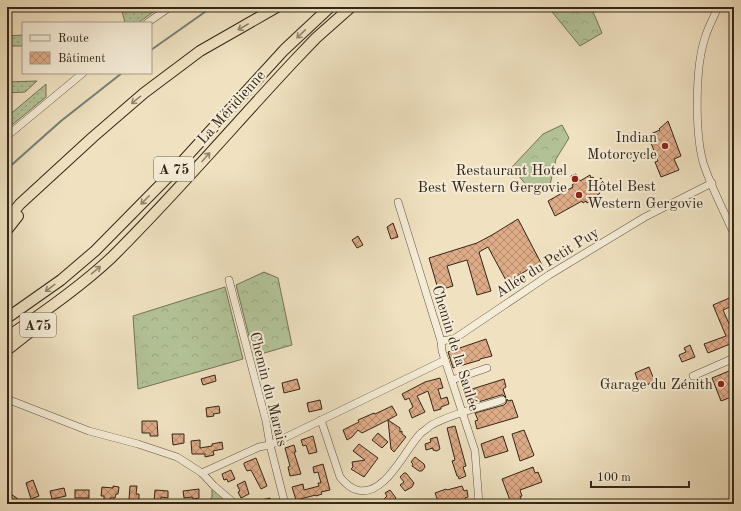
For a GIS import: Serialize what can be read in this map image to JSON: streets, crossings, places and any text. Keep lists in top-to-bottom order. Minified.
{"streets":{"highway":["La Méridienne","A 75","A75"],"street":["Allée du Petit Puy","Chemin de la Saulée","Chemin du Marais"]},"crossings":[["La Méridienne","A75"],["Allée du Petit Puy","Chemin de la Saulée"]],"places":["Indian Motorcycle","Restaurant Hotel Best Western Gergovie","Hôtel Best Western Gergovie","Garage du Zénith"],"legend":["Route","Bâtiment"],"scale_bar":"100 m"}
